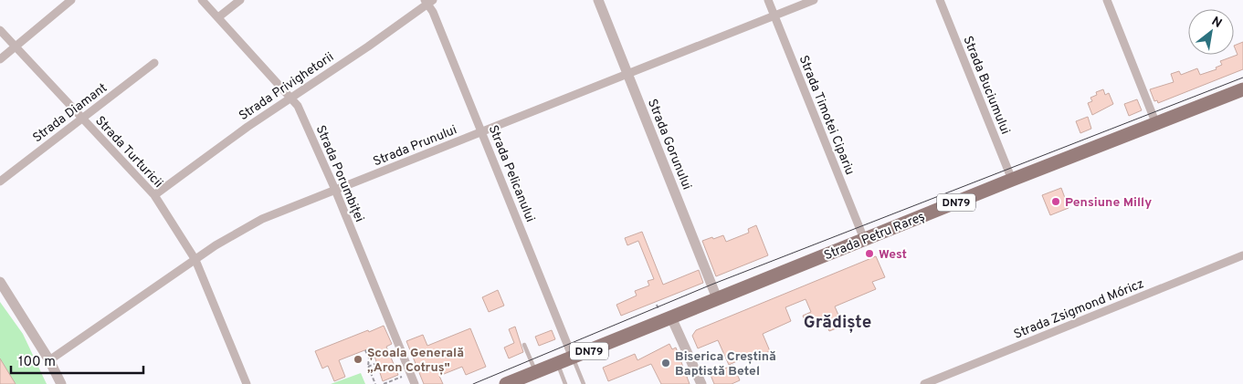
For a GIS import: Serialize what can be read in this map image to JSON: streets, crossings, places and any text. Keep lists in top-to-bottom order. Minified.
{"streets":{"main road":["DN79","Strada Petru Rareș"],"street":["Strada Buciumului","Strada Privighetorii","Strada Diamant","Strada Timotei Cipariu","Strada Gorunului","Strada Prunului","Strada Turturicii","Strada Porumbiței","Strada Pelicanului","Strada Zsigmond Móricz"]},"crossings":[["Strada Buciumului","Strada Petru Rareș"],["Strada Privighetorii","Strada Turturicii"],["Strada Privighetorii","Strada Porumbiței"],["Strada Privighetorii","Strada Pelicanului"],["Strada Diamant","Strada Turturicii"],["Strada Timotei Cipariu","Strada Prunului"],["Strada Timotei Cipariu","Strada Petru Rareș"],["Strada Gorunului","Strada Prunului"],["Strada Gorunului","Strada Petru Rareș"],["Strada Prunului","Strada Turturicii"],["Strada Prunului","Strada Porumbiței"],["Strada Prunului","Strada Pelicanului"],["Strada Pelicanului","Strada Petru Rareș"]],"districts":["Grădiște"],"places":["Pensiune Milly","West","Școala Generală ,,Aron Cotruș\"","Biserica Creștină Baptistă Betel"],"scale_bar":"100 m","north":"top right"}
